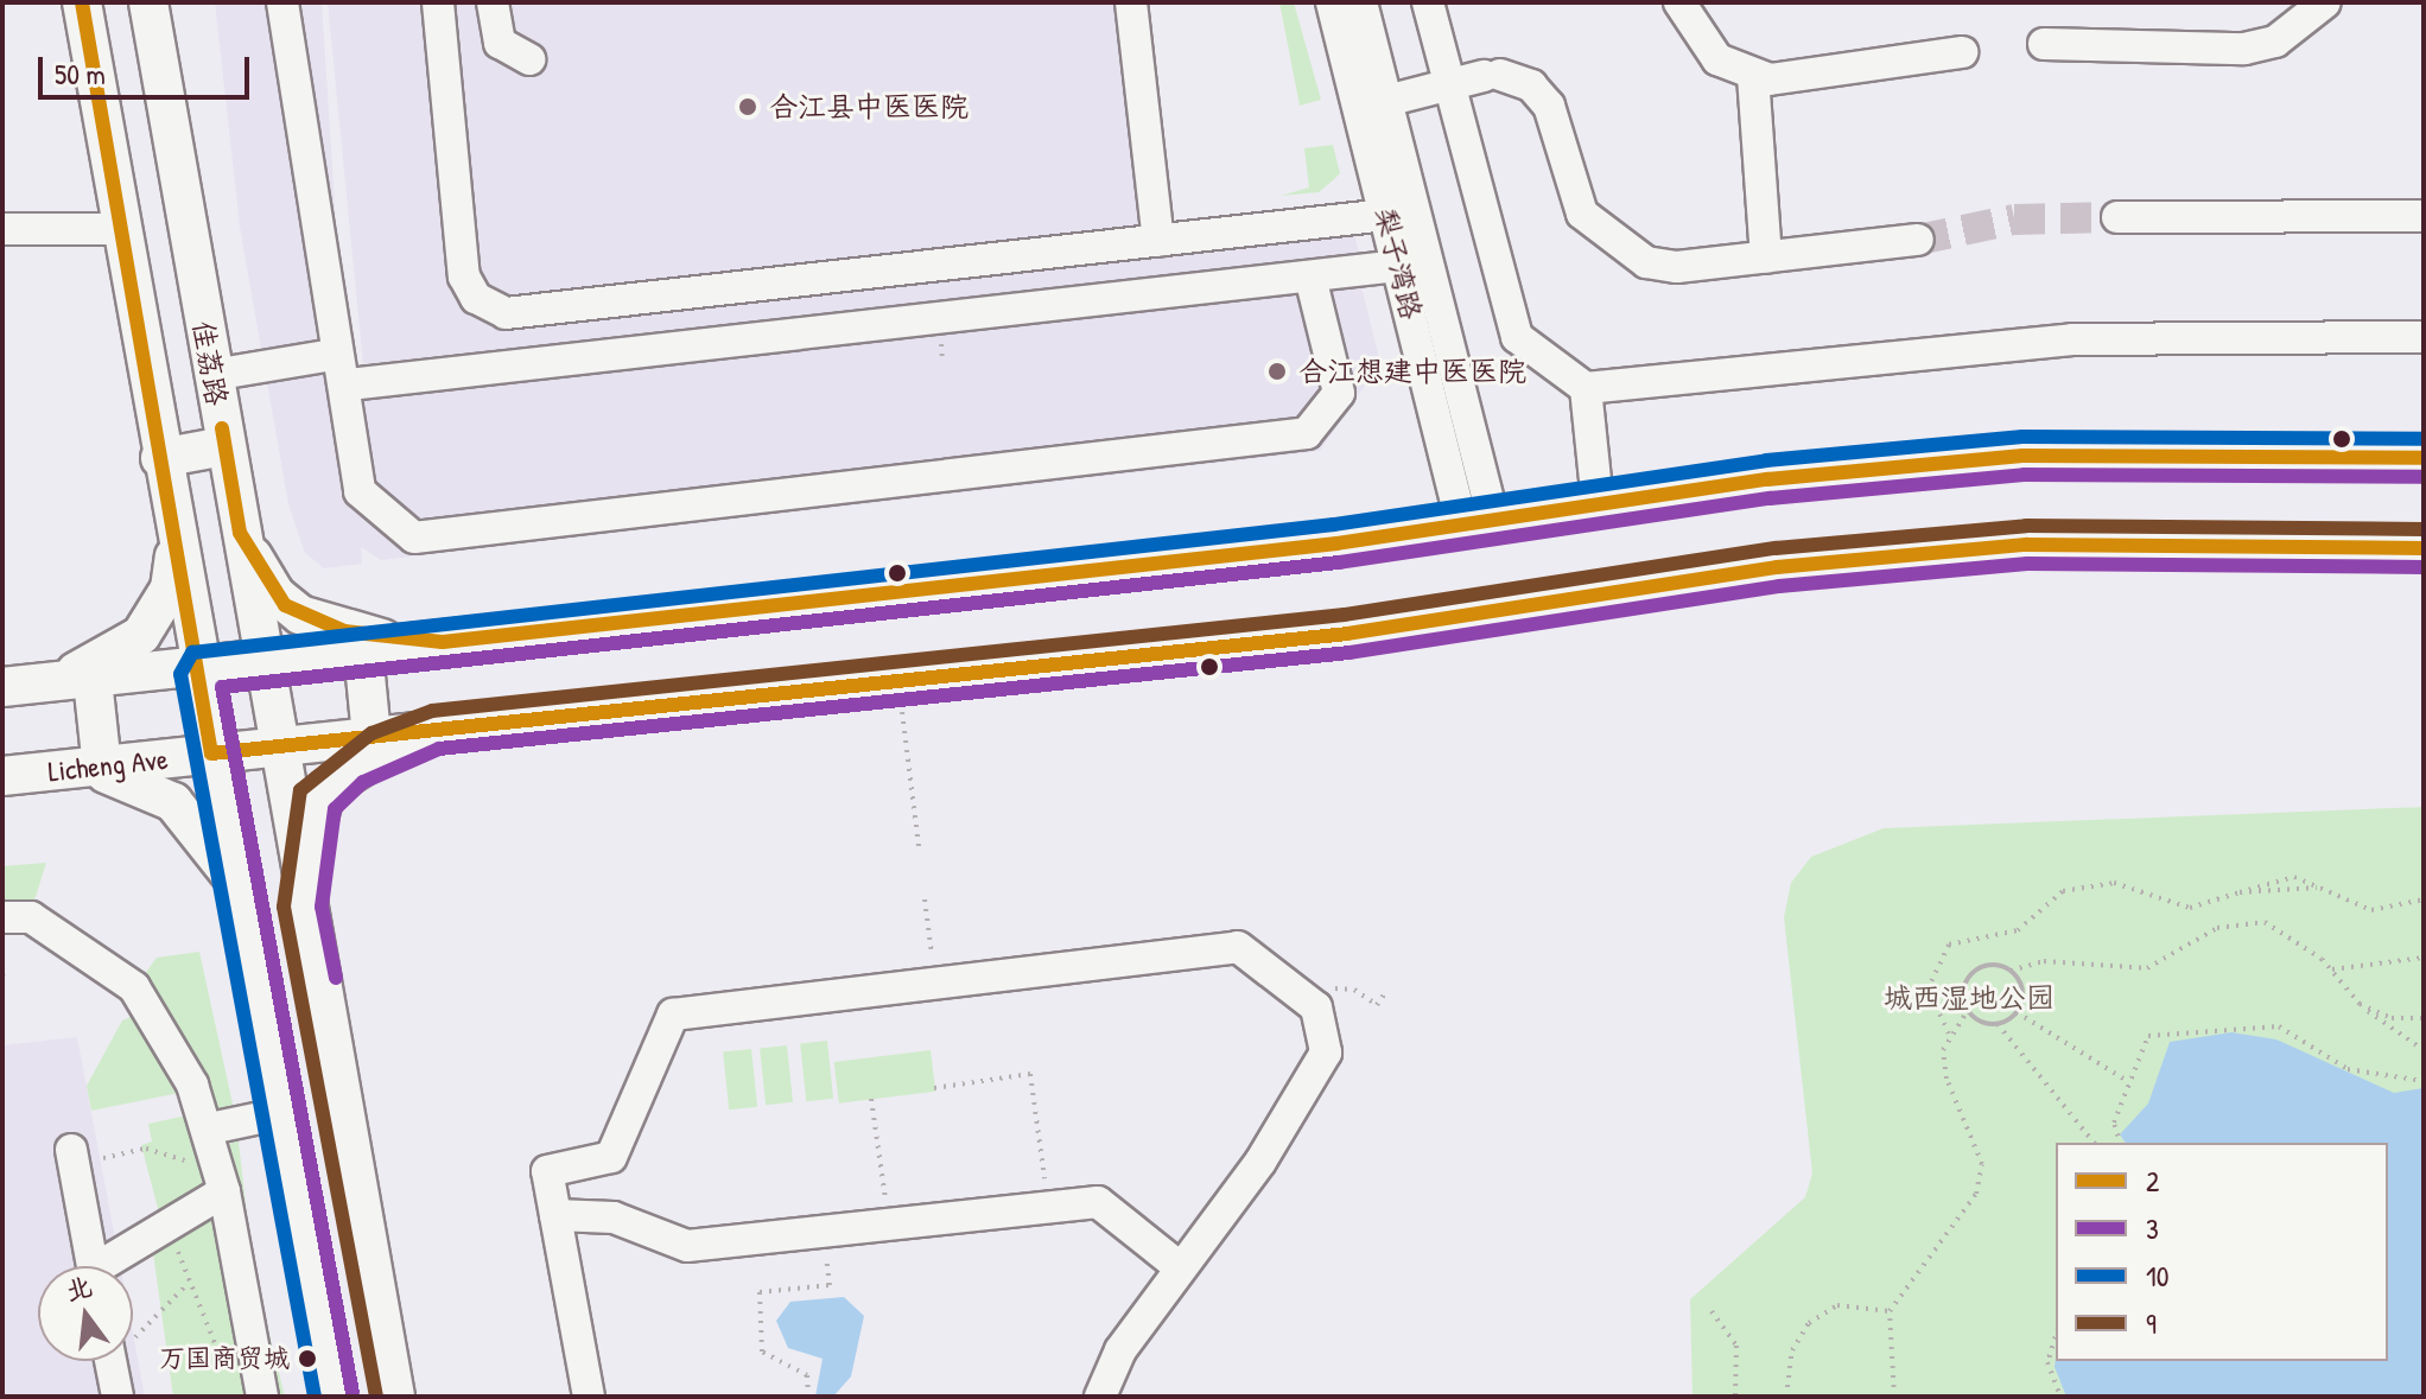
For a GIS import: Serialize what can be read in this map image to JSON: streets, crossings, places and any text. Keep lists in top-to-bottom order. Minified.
{"streets":{"main road":["佳荔路","Licheng Ave"],"street":["梨子湾路"]},"crossings":[["佳荔路","Licheng Ave"]],"parks":["城西湿地公园"],"places":["合江县中医医院","合江想建中医医院","万国商贸城"],"lines":["transit line 2","transit line 10","transit line 3","transit line 9"],"legend":["2","3","10","9"],"scale_bar":"50 m","north":"top"}
